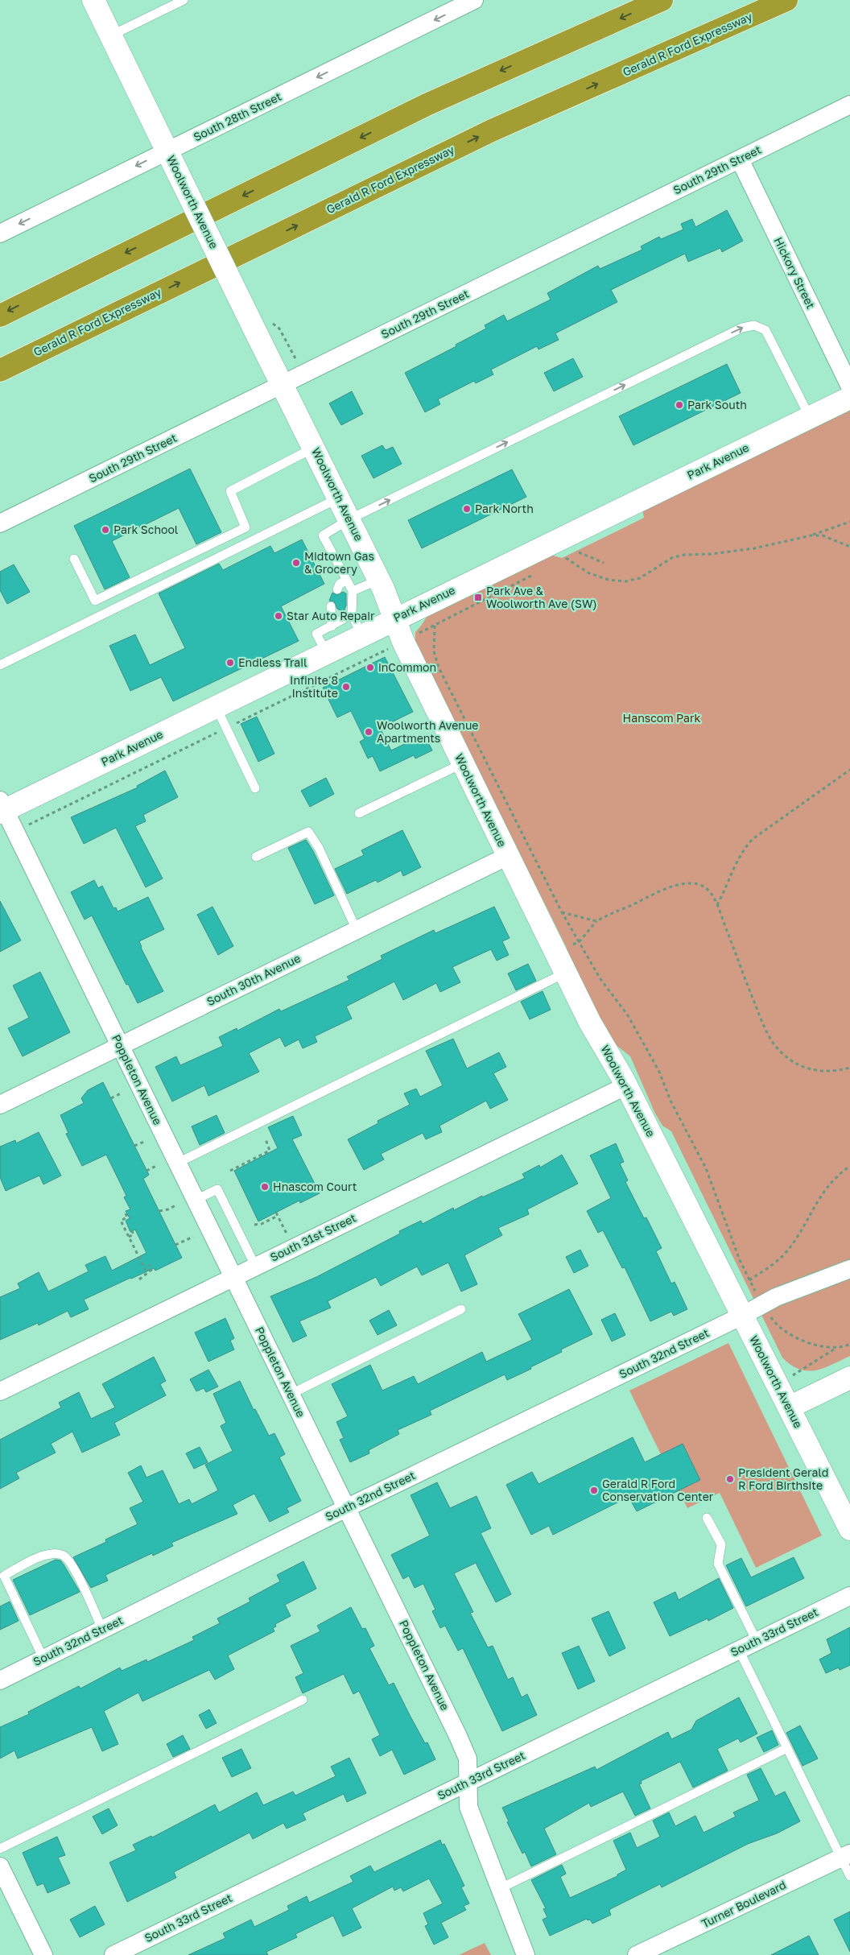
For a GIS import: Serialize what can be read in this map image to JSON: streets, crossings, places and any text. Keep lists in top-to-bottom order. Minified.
{"streets":{"highway":["Gerald R Ford Expressway"],"street":["South 28th Street","South 29th Street","Woolworth Avenue","Hickory Street","Park Avenue","South 30th Avenue","Poppleton Avenue","South 31st Street","South 32nd Street","South 33rd Street","Turner Boulevard"]},"crossings":[["South 28th Street","Woolworth Avenue"],["South 29th Street","Woolworth Avenue"],["South 29th Street","Hickory Street"],["Woolworth Avenue","Park Avenue"],["Woolworth Avenue","South 30th Avenue"],["Woolworth Avenue","South 31st Street"],["Woolworth Avenue","South 32nd Street"],["Park Avenue","Poppleton Avenue"],["South 30th Avenue","Poppleton Avenue"],["Poppleton Avenue","South 31st Street"],["Poppleton Avenue","South 32nd Street"],["Poppleton Avenue","South 33rd Street"]],"one_way":["South 28th Street"],"parks":["Hanscom Park"],"places":{"other":["Park South","Park North","Park School","Midtown Gas & Grocery","Star Auto Repair","Endless Trail","inCommon","Infinite 8 Institute","Woolworth Avenue Apartments","Hnascom Court","President Gerald R Ford Birthsite","Gerald R Ford Conservation Center"],"transit":["Park Ave & Woolworth Ave (SW)"]}}
